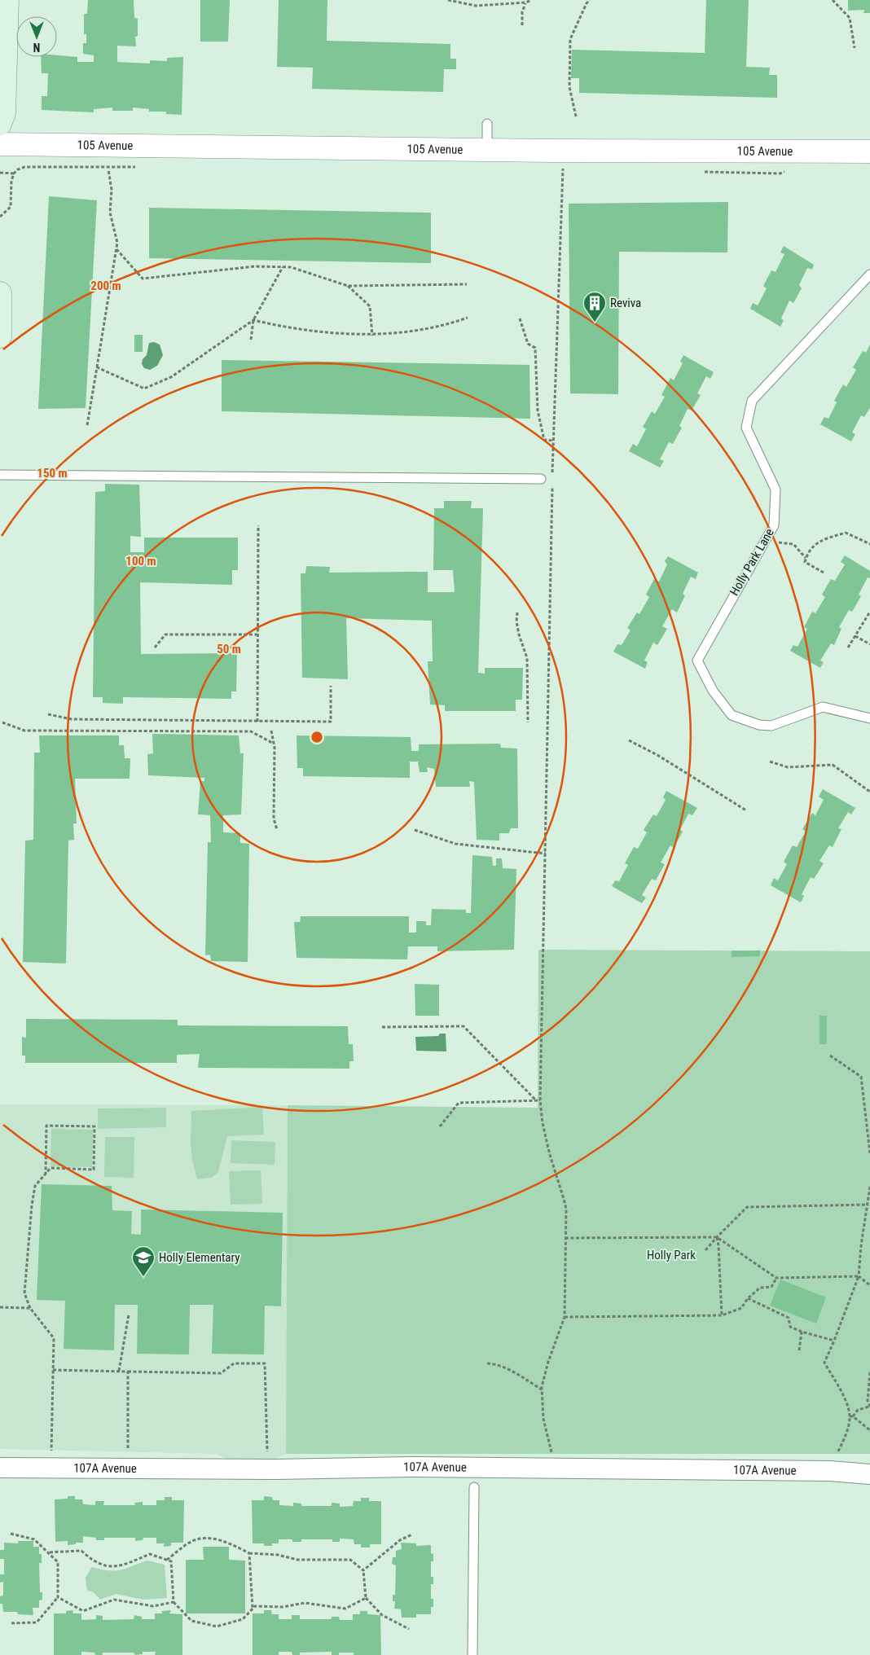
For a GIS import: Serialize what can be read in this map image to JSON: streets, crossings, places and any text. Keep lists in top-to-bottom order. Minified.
{"streets":{"street":["105 Avenue","107A Avenue"],"lane":["Holly Park Lane"]},"parks":["Holly Park"],"places":{"building":["Reviva"],"school or university":["Holly Elementary"]},"north":"bottom","rings":["200 m","150 m","100 m","50 m"]}
